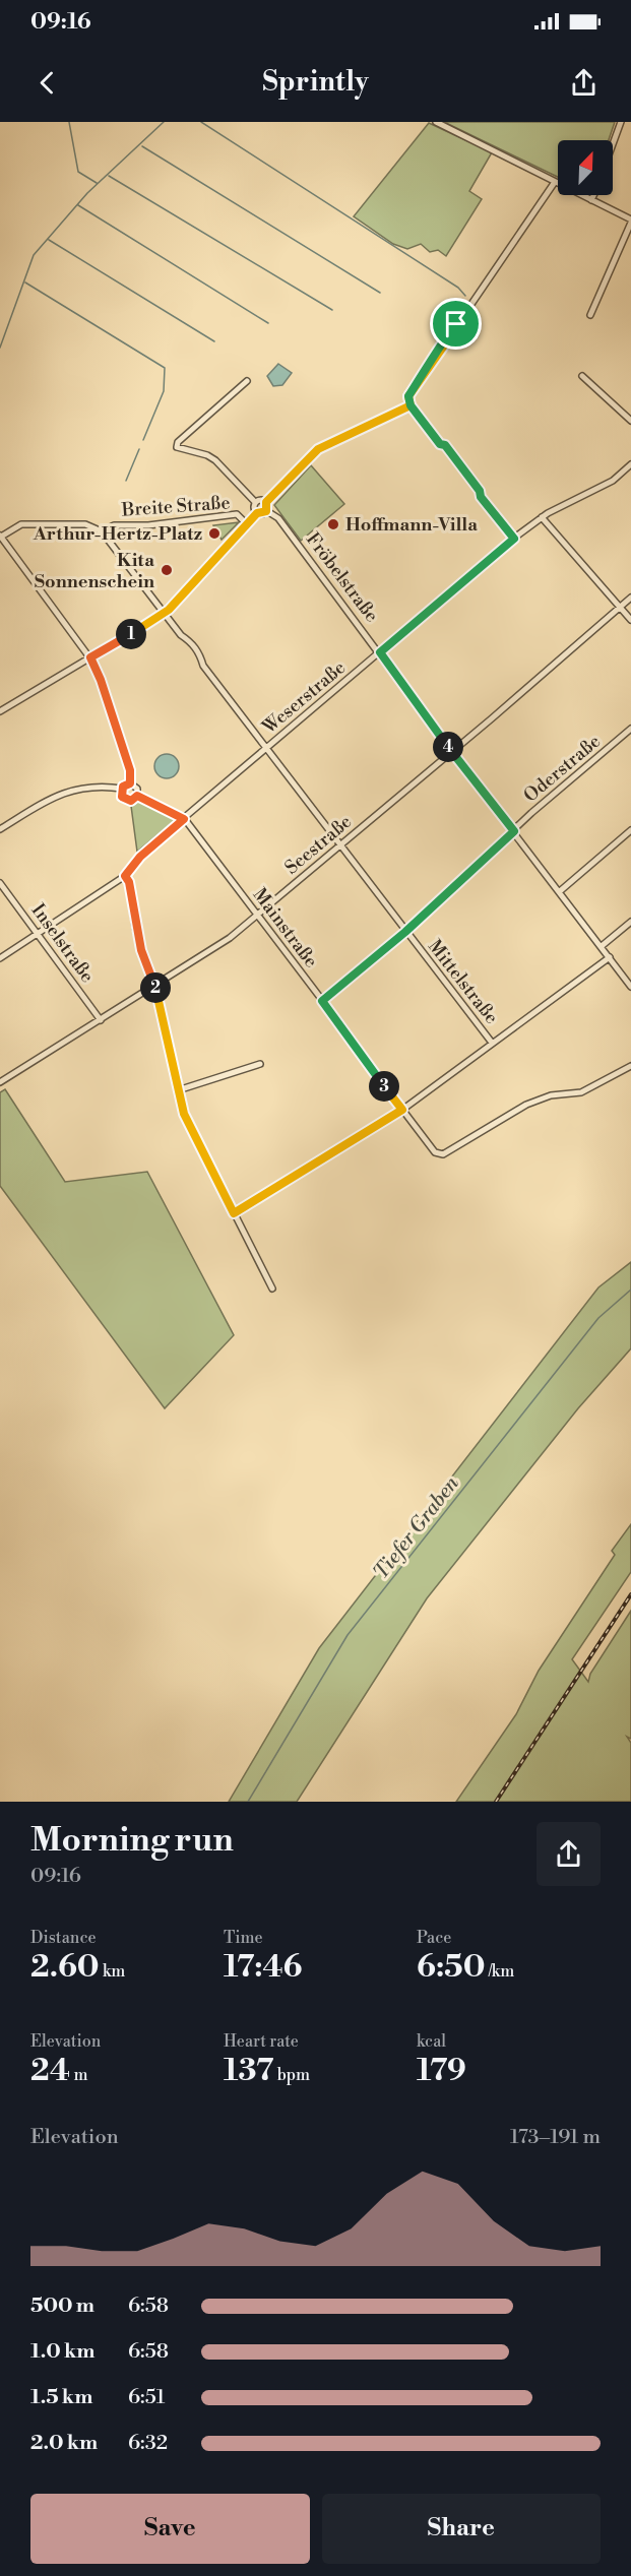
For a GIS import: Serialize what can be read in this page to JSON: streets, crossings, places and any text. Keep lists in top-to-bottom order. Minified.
{"streets":{"street":["Breite Straße","Fröbelstraße","Weserstraße","Oderstraße","Seestraße","Mainstraße","Inselstraße","Mittelstraße"]},"crossings":[["Breite Straße","Mittelstraße"],["Fröbelstraße","Weserstraße"],["Fröbelstraße","Oderstraße"],["Fröbelstraße","Seestraße"],["Weserstraße","Mainstraße"],["Weserstraße","Inselstraße"],["Weserstraße","Mittelstraße"],["Oderstraße","Mainstraße"],["Oderstraße","Mittelstraße"],["Seestraße","Mainstraße"],["Seestraße","Inselstraße"],["Seestraße","Mittelstraße"]],"water":["Tiefer Graben"],"places":["Hoffmann-Villa","Arthur-Hertz-Platz","Kita Sonnenschein"],"north":"top right","page":{"status":"09:16","header":"Sprintly","pins":["1","4","2","3"],"heading":["Morning run","09:16"],"stats":[["Distance","2.60 km"],["Time","17:46"],["Pace","6:50 /km"],["Elevation","24 m"],["Heart rate","137 bpm"],["kcal","179"]],"chart":["Elevation","173–191 m"],"list":[{"name":"500 m","note":"6:58"},{"name":"1.0 km","note":"6:58"},{"name":"1.5 km","note":"6:51"},{"name":"2.0 km","note":"6:32"}],"buttons":["Save","Share"]}}
